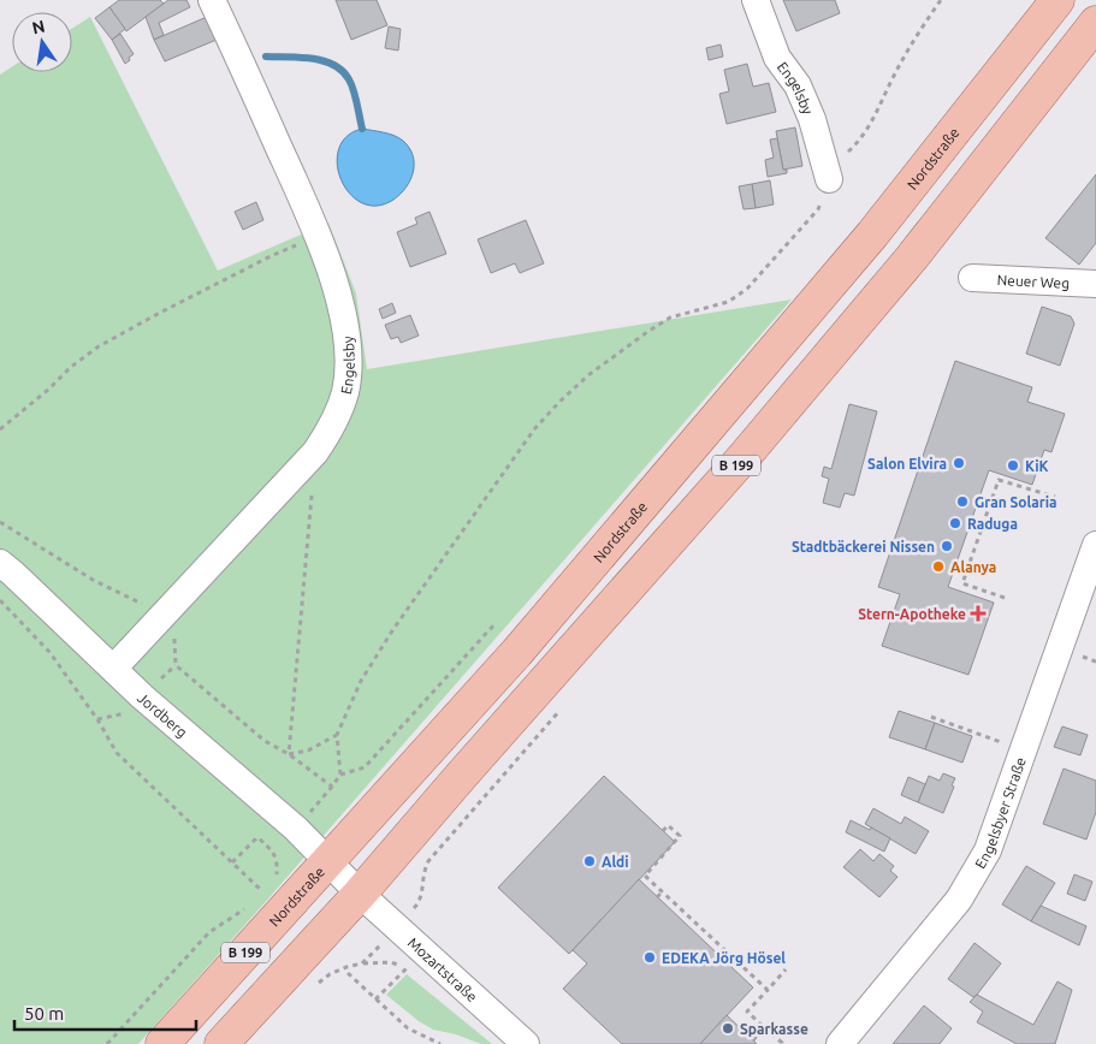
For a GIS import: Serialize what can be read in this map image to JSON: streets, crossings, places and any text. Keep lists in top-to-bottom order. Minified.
{"streets":{"main road":["Nordstraße","B 199"],"street":["Engelsby","Neuer Weg","Jordberg","Engelsbyer Straße","Mozartstraße"]},"crossings":[["Engelsby","Jordberg"],["Nordstraße","Jordberg"],["Nordstraße","Mozartstraße"],["B 199","Mozartstraße"],["Jordberg","Mozartstraße"]],"places":{"other":["Salon Elvira","KiK","Gran Solaria","Raduga","Stadtbäckerei Nissen","Alanya","Aldi","EDEKA Jörg Hösel","Sparkasse"],"health":["Stern-Apotheke"]},"scale_bar":"50 m","north":"top"}
